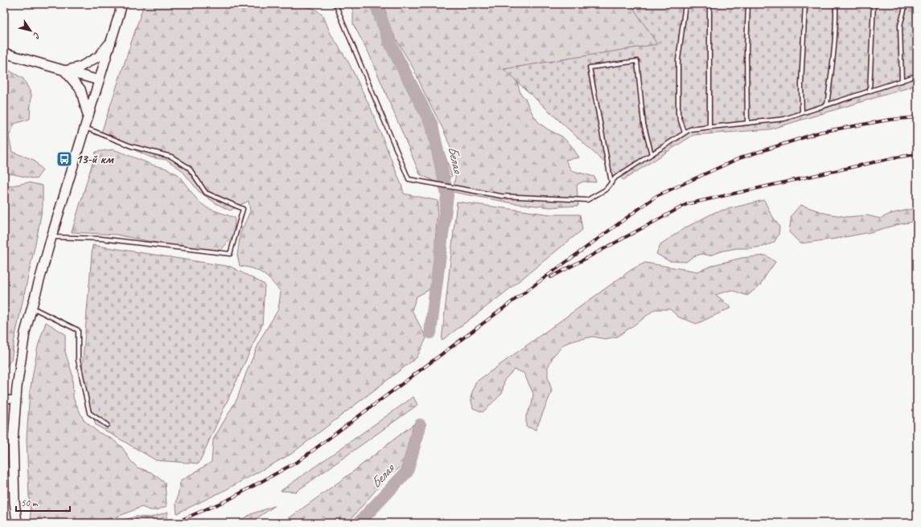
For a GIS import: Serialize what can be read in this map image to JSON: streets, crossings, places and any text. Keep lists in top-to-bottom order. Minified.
{"water":["Белая"],"places":{"bus stop":["13-й км"]},"scale_bar":"50 m","north":"bottom right"}
